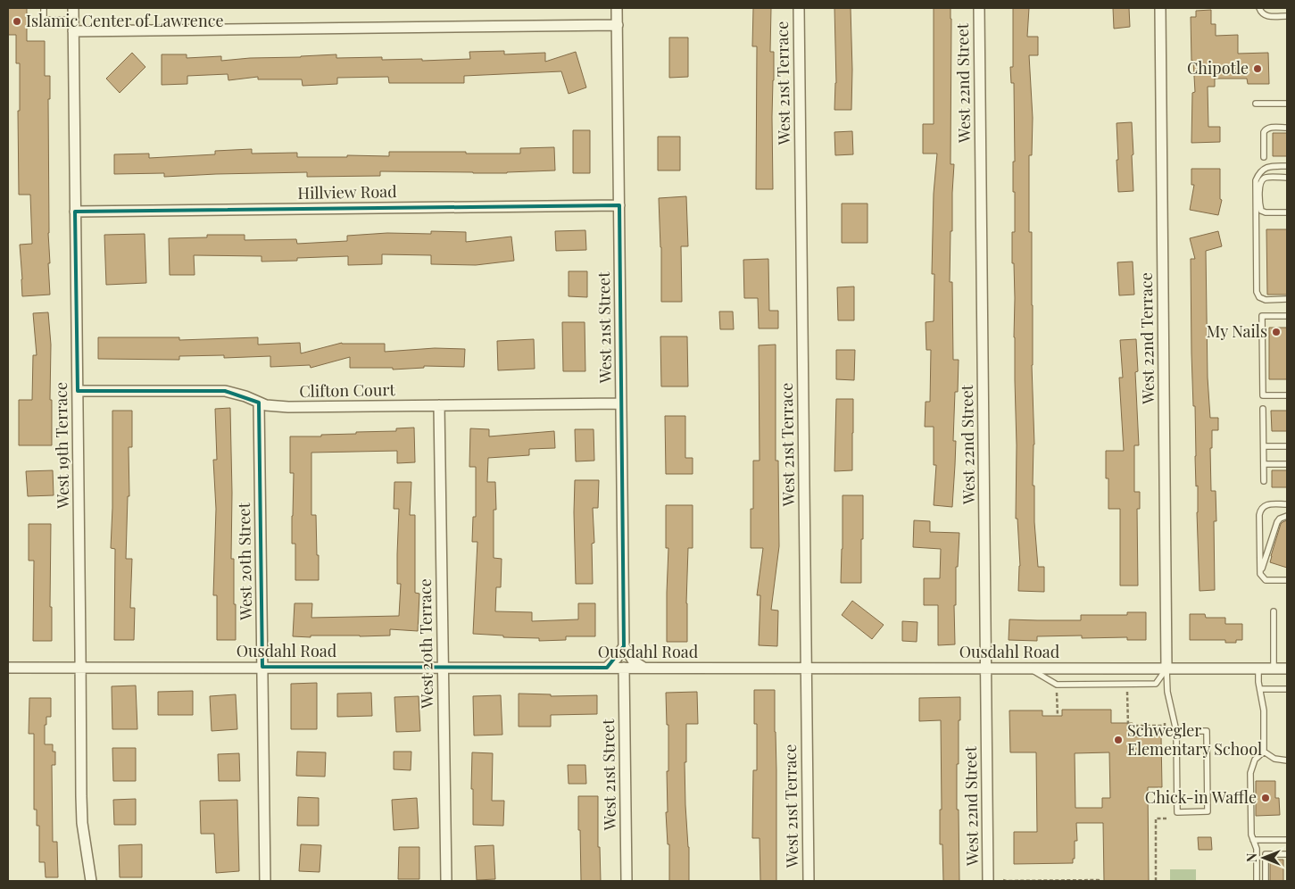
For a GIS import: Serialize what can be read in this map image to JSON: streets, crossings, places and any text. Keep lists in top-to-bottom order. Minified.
{"streets":{"street":["West 21st Terrace","West 22nd Street","Hillview Road","West 21st Street","West 22nd Terrace","Clifton Court","West 19th Terrace","West 20th Street","West 20th Terrace","Ousdahl Road"]},"crossings":[["West 21st Terrace","Ousdahl Road"],["West 22nd Street","Ousdahl Road"],["Hillview Road","West 21st Street"],["Hillview Road","West 19th Terrace"],["West 21st Street","Clifton Court"],["West 21st Street","Ousdahl Road"],["West 22nd Terrace","Ousdahl Road"],["Clifton Court","West 19th Terrace"],["Clifton Court","West 20th Street"],["Clifton Court","West 20th Terrace"],["West 19th Terrace","Ousdahl Road"],["West 20th Street","Ousdahl Road"],["West 20th Terrace","Ousdahl Road"]],"places":["Islamic Center of Lawrence","Chipotle","My Nails","Schwegler Elementary School","Chick-in Waffle"],"north":"left"}
